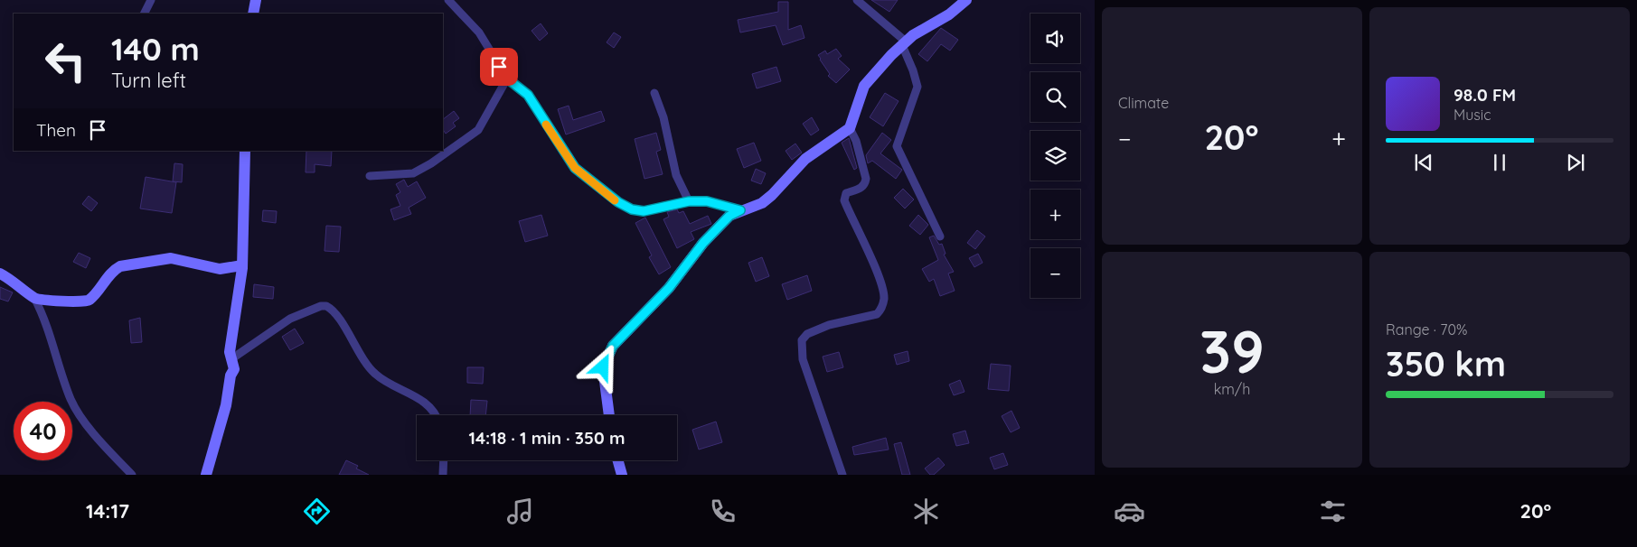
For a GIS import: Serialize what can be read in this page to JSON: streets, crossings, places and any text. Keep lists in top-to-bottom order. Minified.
{"page":{"tile":["Climate",["39","km/h"],["Range · 70%","350 km"]],"map_buttons":["+","−"],"turn":["140 m","Turn left"],"song":["98.0 FM","Music"],"then":"Then","heat":["−","20°","+"],"limit":"40","trip":"14:18 · 1 min · 350 m","tabs":["14:17","20°"]}}
